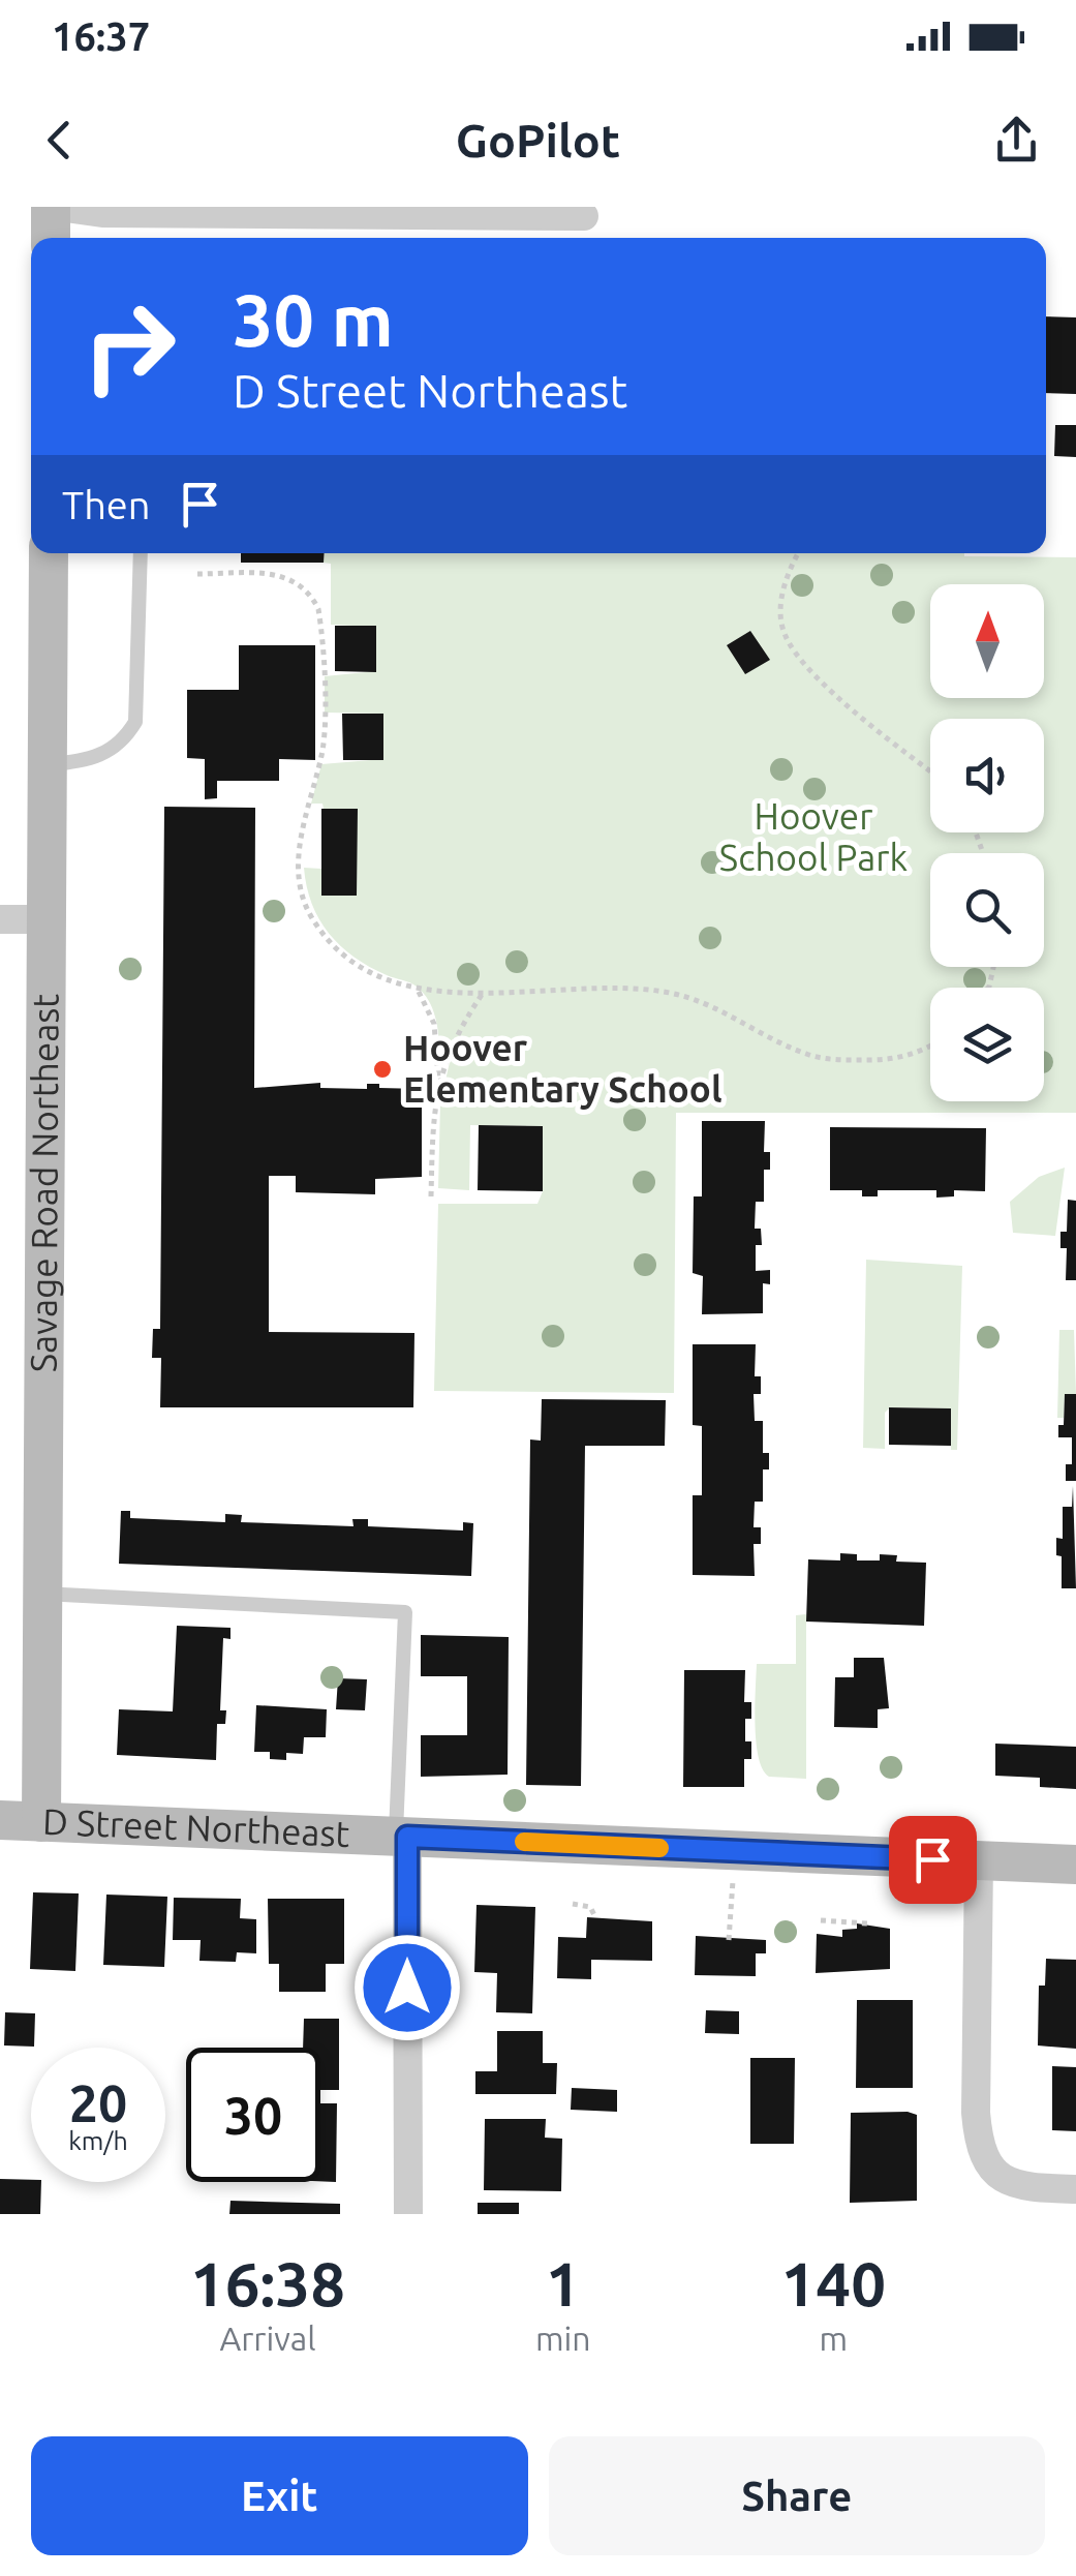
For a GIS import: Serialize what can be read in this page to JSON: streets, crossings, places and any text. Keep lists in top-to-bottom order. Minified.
{"streets":{"street":["Savage Road Northeast","D Street Northeast"]},"crossings":[["Savage Road Northeast","D Street Northeast"]],"parks":["Hoover School Park"],"places":["Hoover Elementary School"],"north":"top","page":{"status":"16:37","header":"GoPilot","turn":["30 m","D Street Northeast"],"then":"Then","speed":"20 km/h","limit":"30","eta":["16:38","Arrival","1","min","140","m"],"buttons":["Exit","Share"]}}
